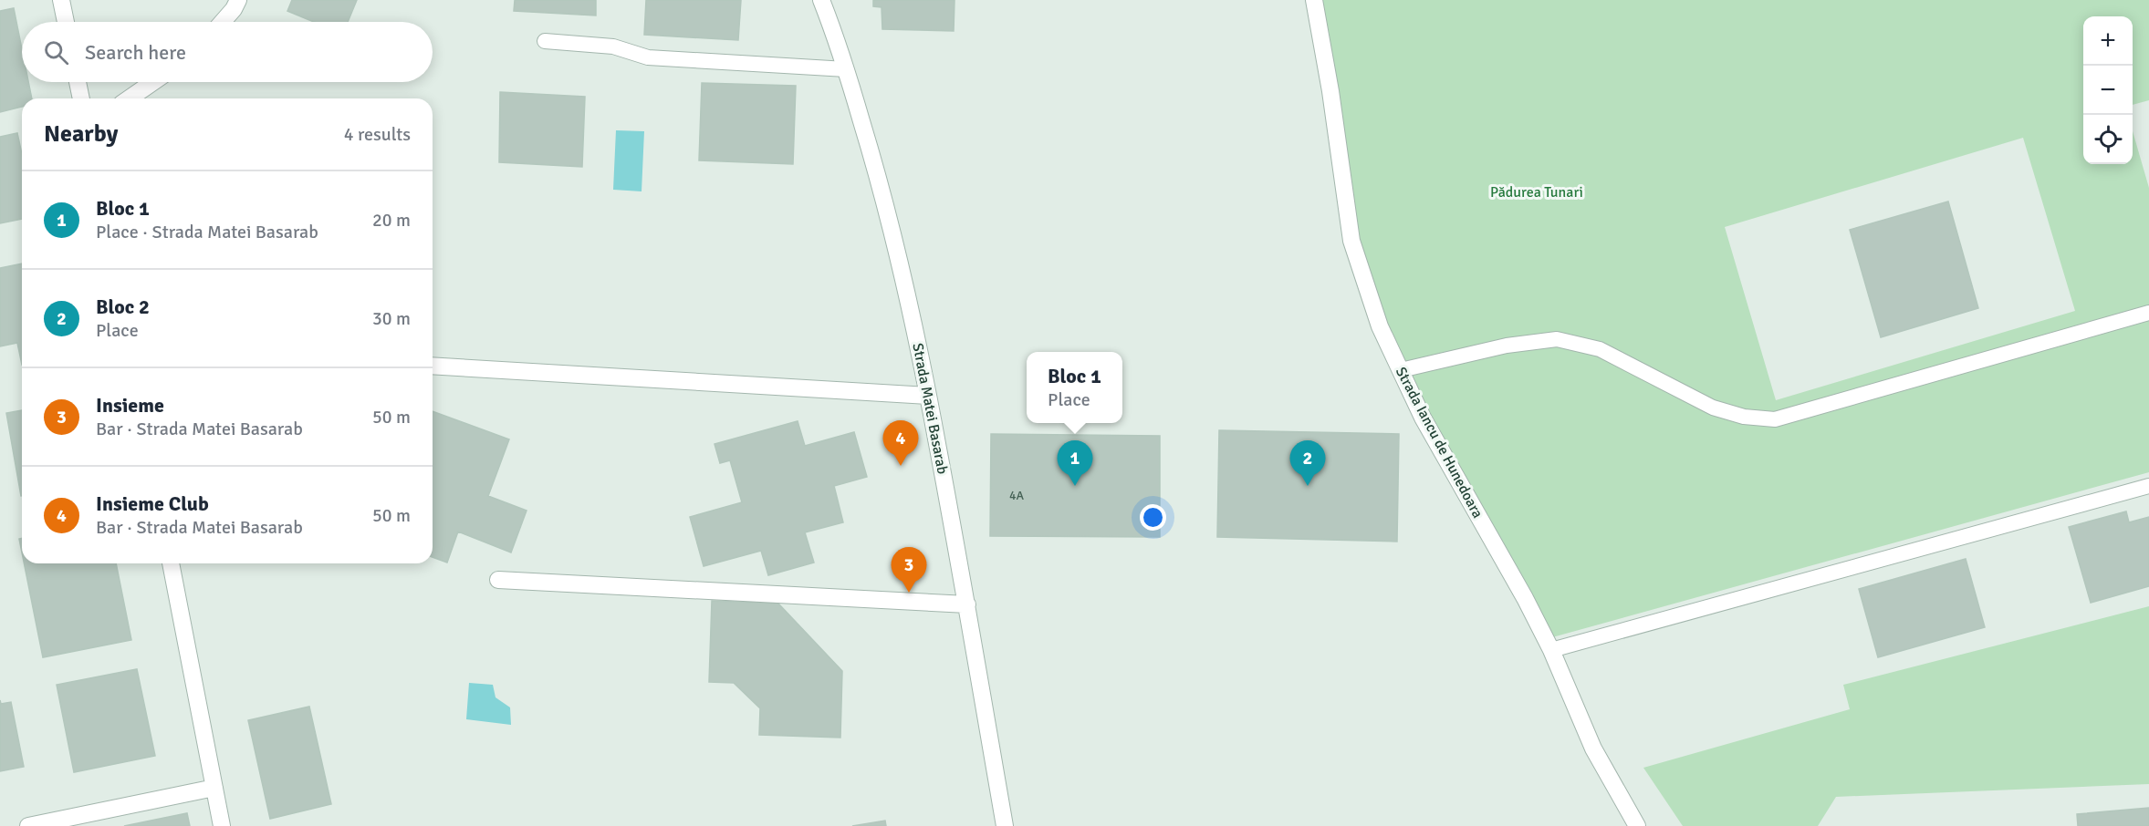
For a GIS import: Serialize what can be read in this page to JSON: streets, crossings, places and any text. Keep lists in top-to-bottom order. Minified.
{"streets":{"street":["Strada Matei Basarab","Strada Iancu de Hunedoara"]},"parks":["Pădurea Tunari"],"house_numbers":["4A"],"page":{"map_buttons":["+","−"],"search":"Search here","heading":["Nearby","4 results"],"list":[{"mark":"1","name":"Bloc 1","note":"Place · Strada Matei Basarab","value":"20 m"},{"mark":"2","name":"Bloc 2","note":"Place","value":"30 m"},{"mark":"3","name":"Insieme","note":"Bar · Strada Matei Basarab","value":"50 m"},{"mark":"4","name":"Insieme Club","note":"Bar · Strada Matei Basarab","value":"50 m"}],"popup":["Bloc 1","Place"],"pins":["4","1","2","3"]}}
